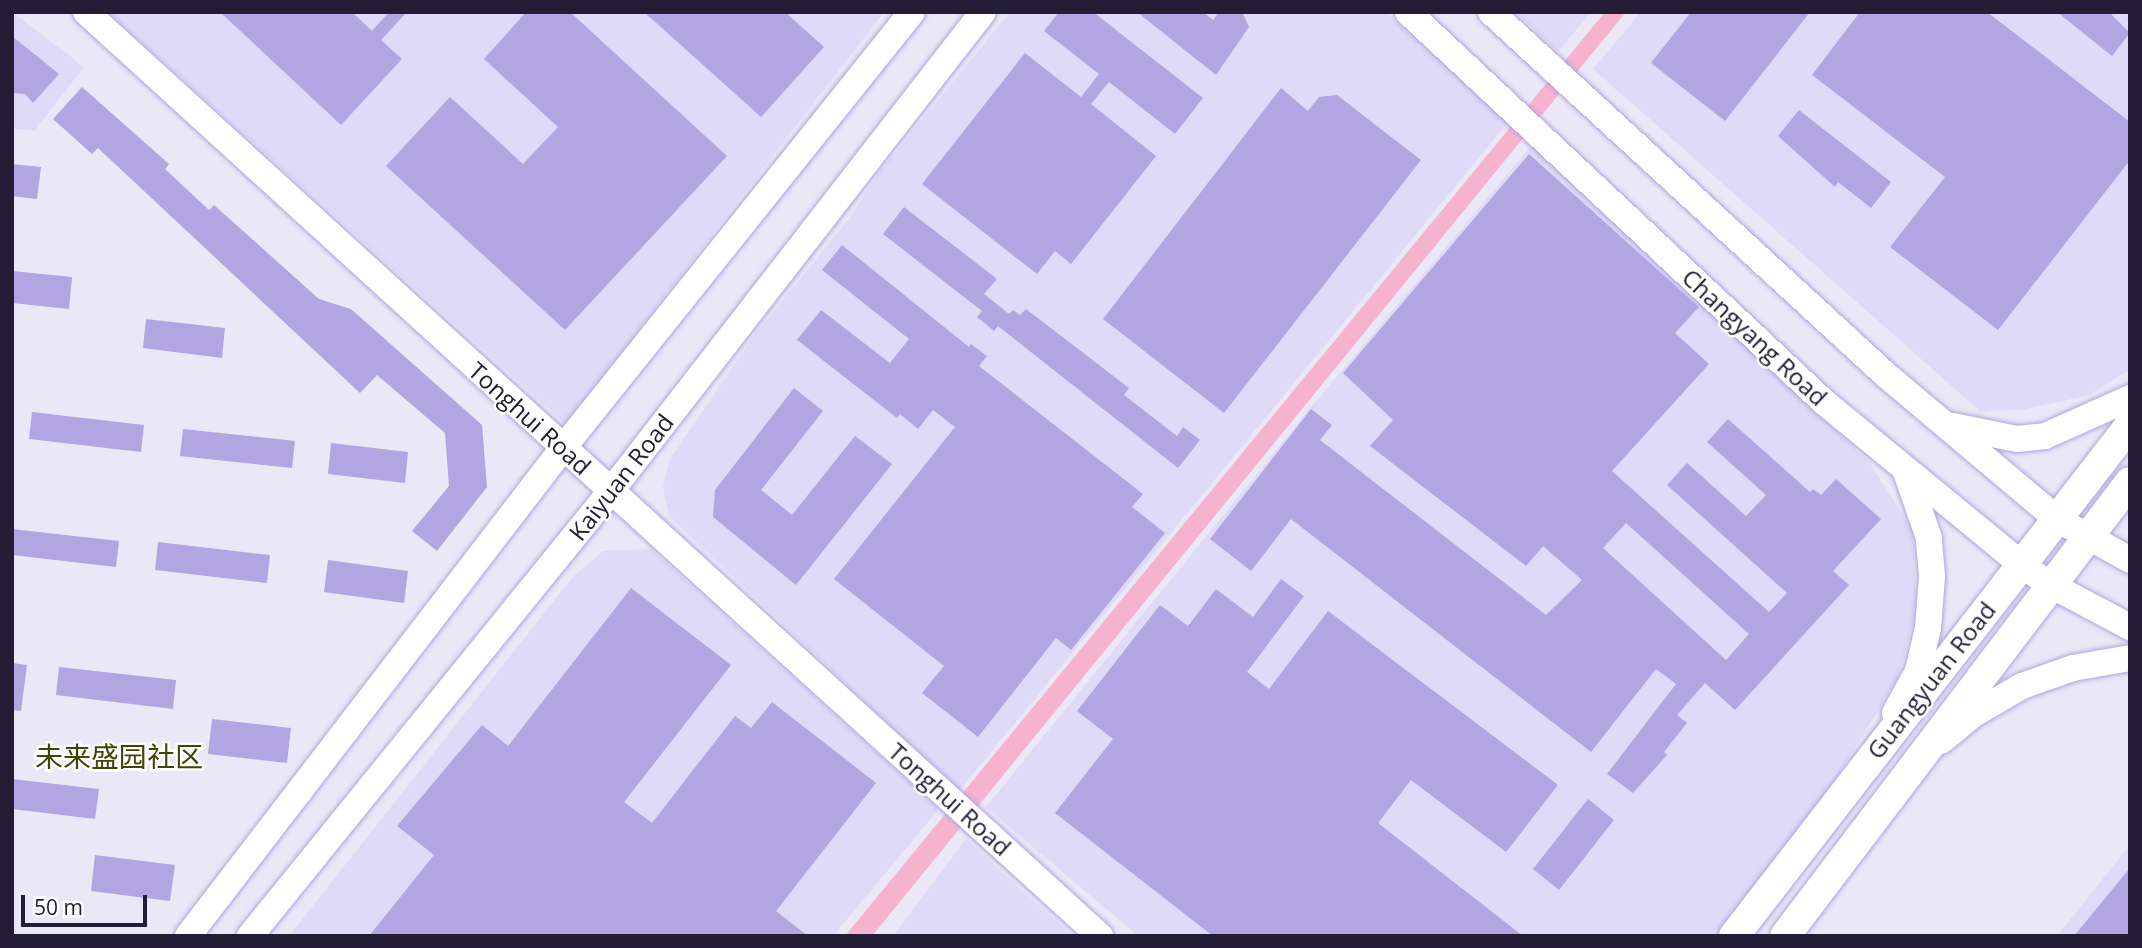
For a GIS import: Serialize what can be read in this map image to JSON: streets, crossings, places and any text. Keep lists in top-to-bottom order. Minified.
{"streets":{"main road":["Changyang Road","Tonghui Road","Kaiyuan Road","Guangyuan Road"]},"crossings":[["Changyang Road","Guangyuan Road"],["Tonghui Road","Kaiyuan Road"]],"districts":["未来盛园社区"],"scale_bar":"50 m"}
